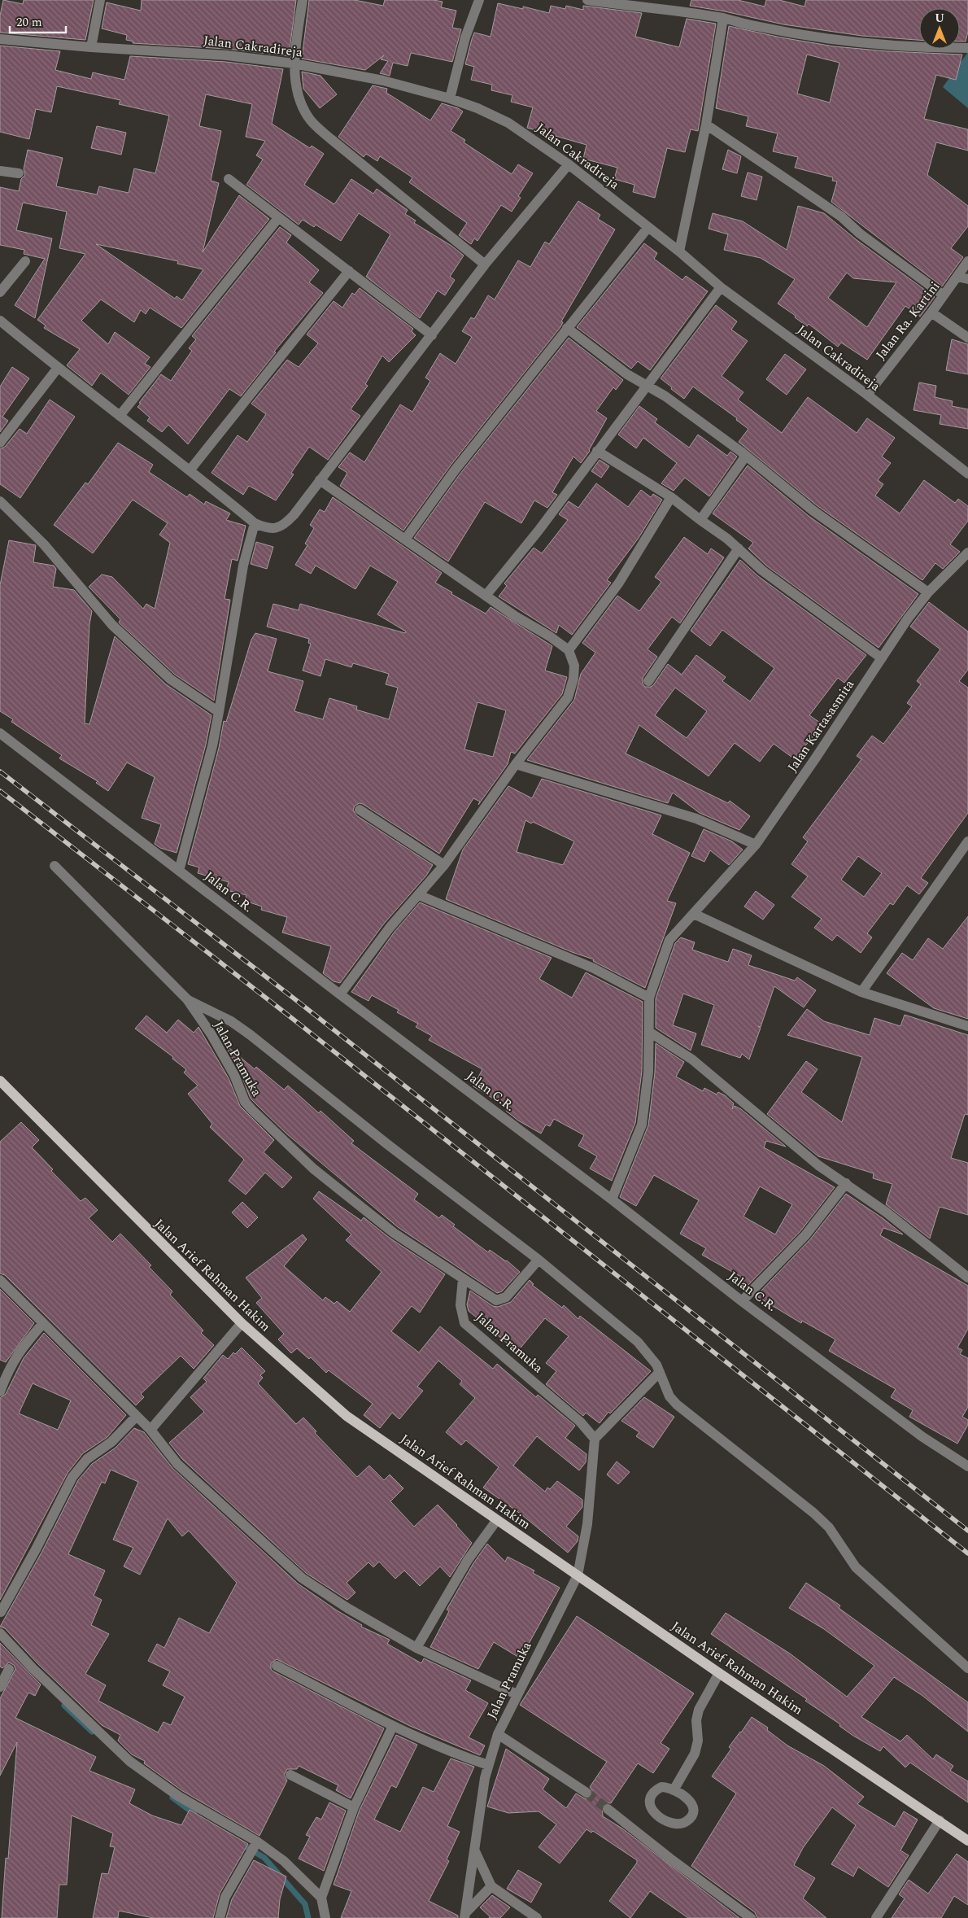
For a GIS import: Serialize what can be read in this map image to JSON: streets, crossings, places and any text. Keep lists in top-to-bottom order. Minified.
{"streets":{"main road":["Jalan Arief Rahman Hakim"],"street":["Jalan Cakradireja","Jalan Ra. Kartini","Jalan Kartasasmita","Jalan C.R.","Jalan Pramuka"]},"crossings":[["Jalan Cakradireja","Jalan Ra. Kartini"],["Jalan Kartasasmita","Jalan C.R."],["Jalan Pramuka","Jalan Arief Rahman Hakim"]],"scale_bar":"20 m","north":"top"}
